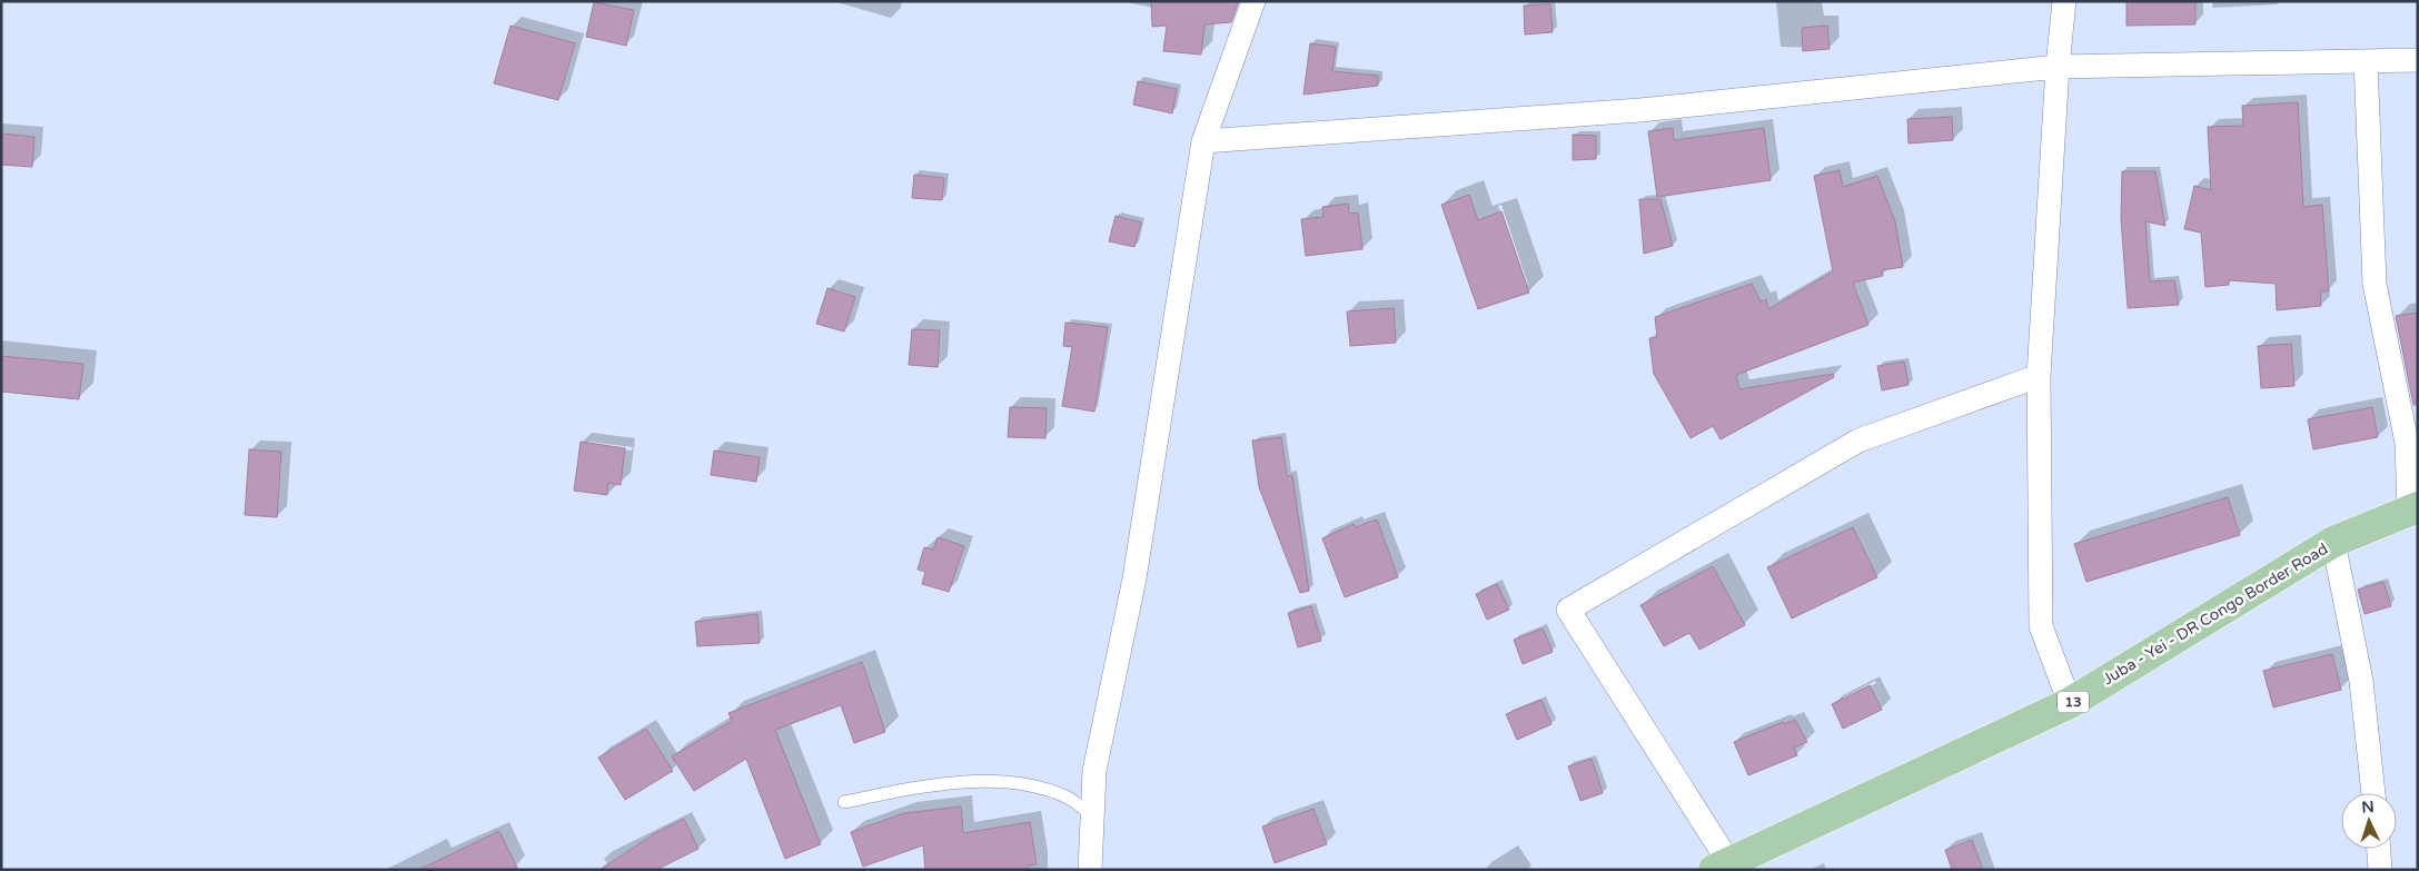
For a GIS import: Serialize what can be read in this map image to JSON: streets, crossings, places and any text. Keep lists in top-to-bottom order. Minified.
{"streets":{"main road":["Juba - Yei - DR Congo Border Road","13"]},"north":"top"}
